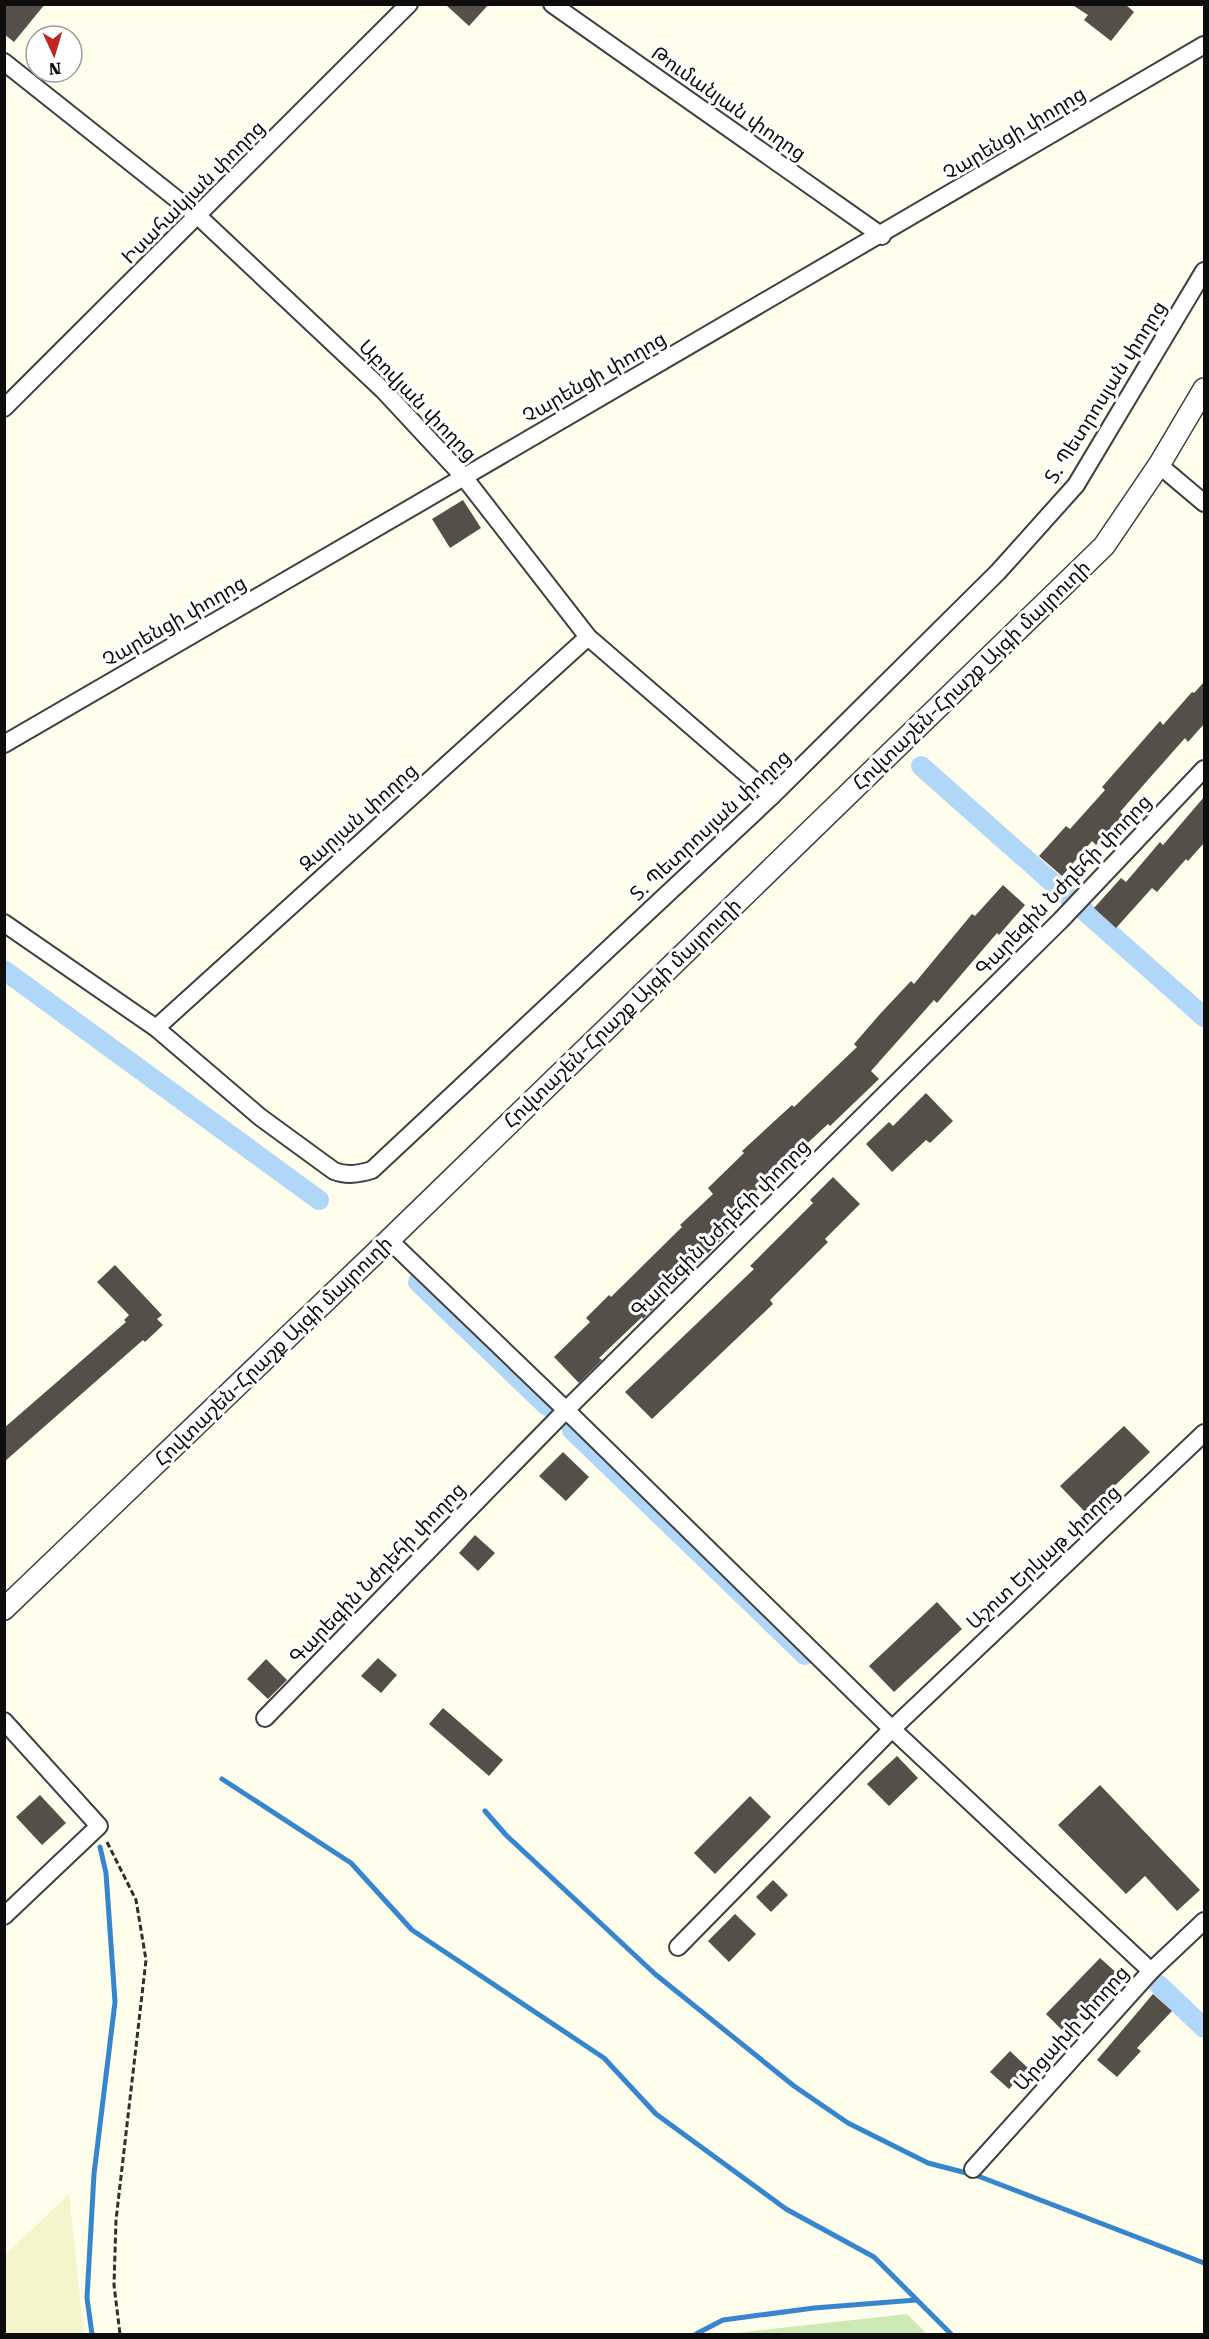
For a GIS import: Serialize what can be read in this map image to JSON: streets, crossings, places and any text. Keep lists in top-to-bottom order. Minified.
{"streets":{"street":["Թումանյան փողոց","Չարենցի փողոց","Իսահակյան փողոց","Տ. Պետրոսյան փողոց","Աբովյան փողոց","Հովտաշեն-Հրաշք Այգի մայրուղի","Զարյան փողոց","Գարեգին Նժդեհի փողոց","Աշոտ Երկաթ փողոց","Արցախի փողոց"]},"crossings":[["Թումանյան փողոց","Չարենցի փողոց"],["Չարենցի փողոց","Աբովյան փողոց"],["Իսահակյան փողոց","Աբովյան փողոց"],["Տ. Պետրոսյան փողոց","Աբովյան փողոց"],["Տ. Պետրոսյան փողոց","Զարյան փողոց"],["Աբովյան փողոց","Զարյան փողոց"]],"north":"bottom"}
